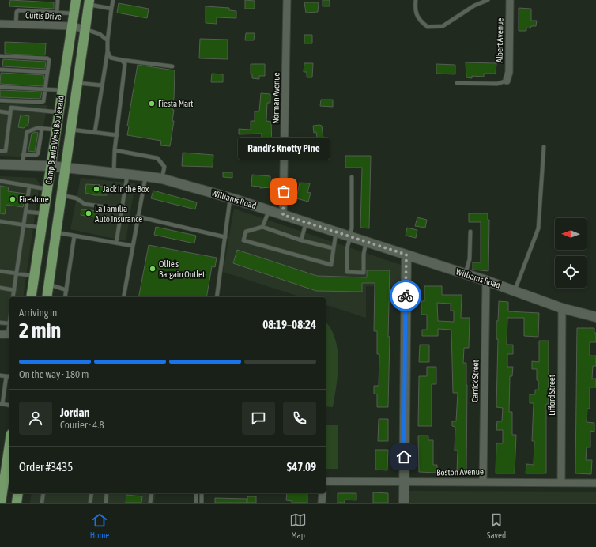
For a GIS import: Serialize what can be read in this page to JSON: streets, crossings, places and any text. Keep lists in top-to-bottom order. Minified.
{"streets":{"main road":["Camp Bowie West Boulevard"],"street":["Curtis Drive","Albert Avenue","Norman Avenue","Williams Road","Carrick Street","Lifford Street","Boston Avenue"]},"crossings":[["Curtis Drive","Camp Bowie West Boulevard"],["Norman Avenue","Williams Road"],["Camp Bowie West Boulevard","Williams Road"],["Williams Road","Carrick Street"],["Williams Road","Lifford Street"],["Carrick Street","Boston Avenue"],["Lifford Street","Boston Avenue"]],"places":["Fiesta Mart","Jack in the Box","Randi's Knotty Pine","Firestone","La Familia Auto Insurance","Ollie's Bargain Outlet"],"north":"left","page":{"bubble":"Randi's Knotty Pine","heading":["2 min","Arriving in","08:19–08:24"],"panel":["Jordan","Courier · 4.8","Order #3435","$47.09"],"bar":"On the way · 180 m","tabs":["Home","Map","Saved"]}}
